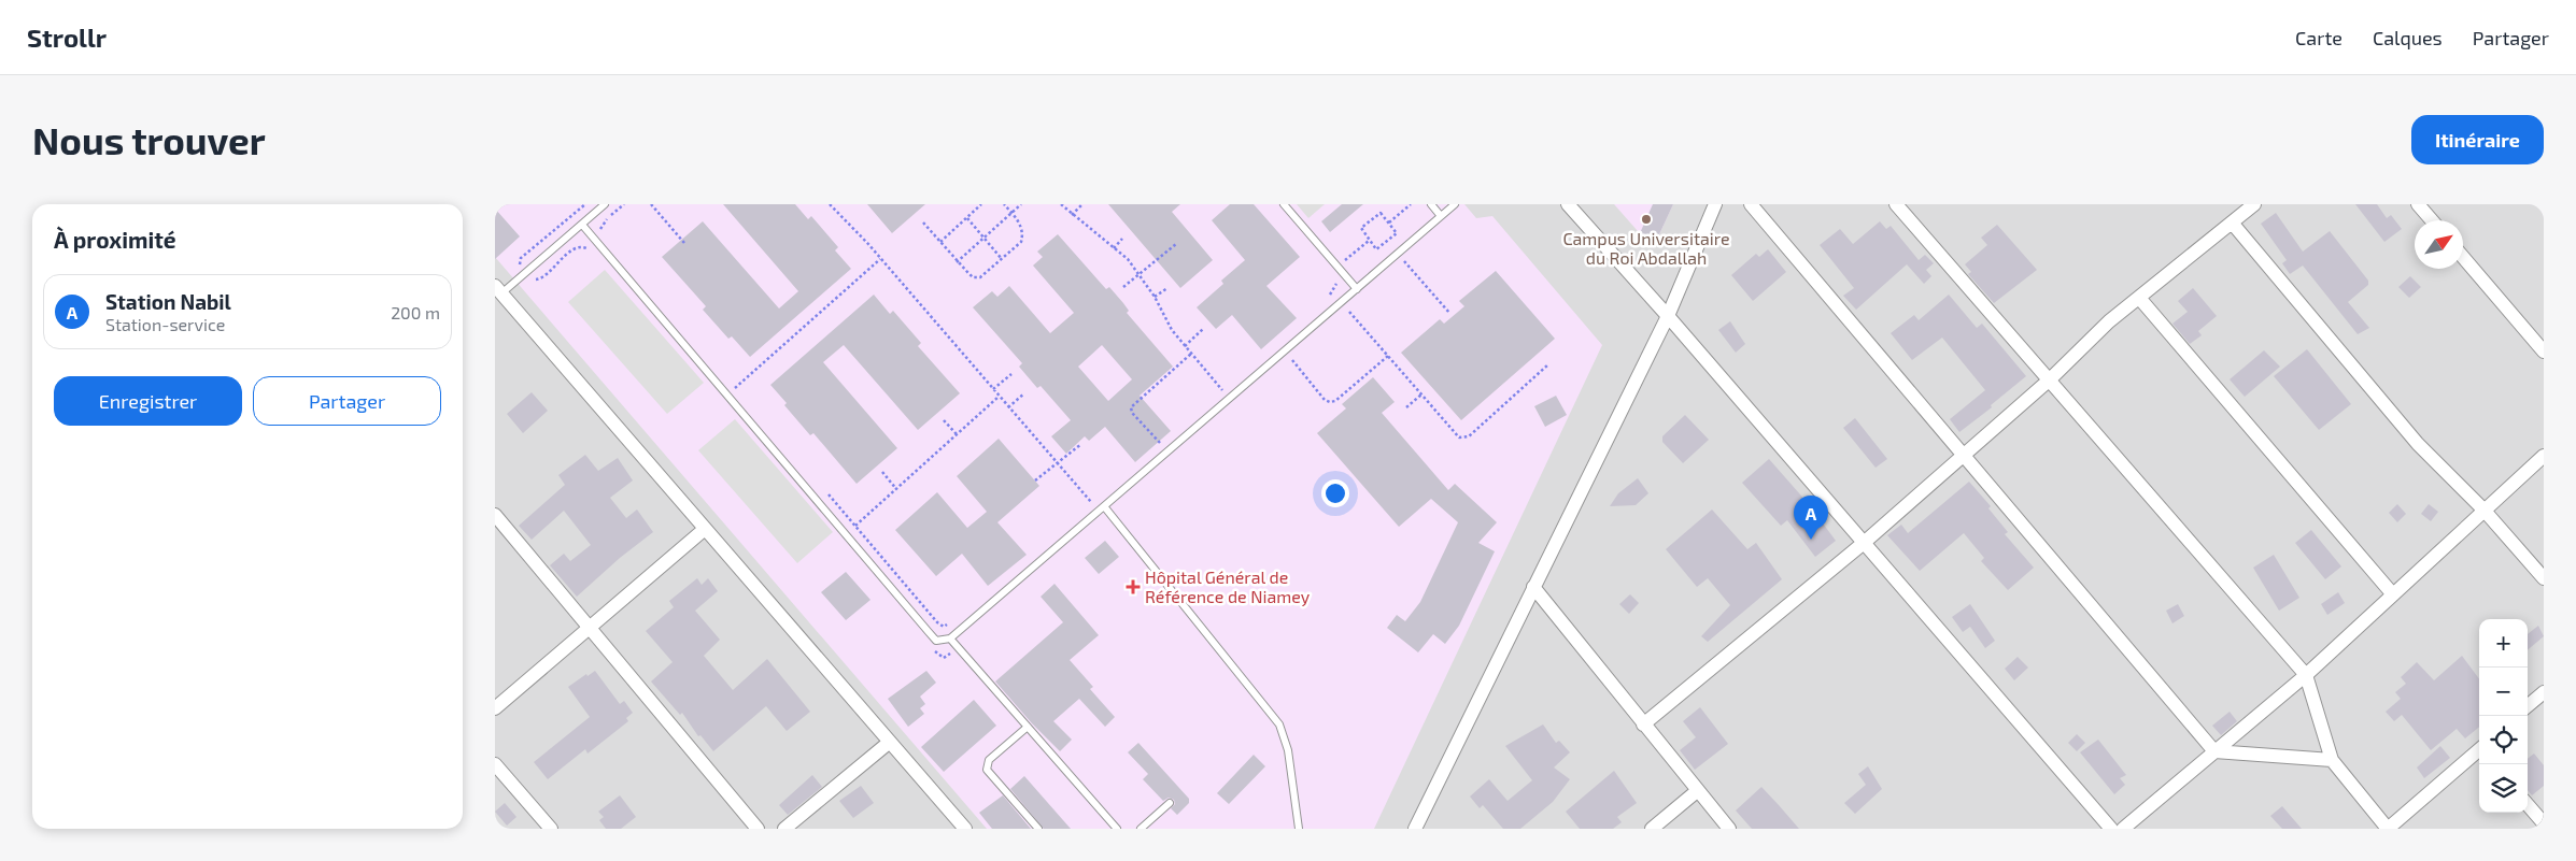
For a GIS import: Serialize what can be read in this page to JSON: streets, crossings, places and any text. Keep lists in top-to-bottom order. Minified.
{"places":{"other":["Campus Universitaire du Roi Abdallah"],"health":["Hôpital Général de Référence de Niamey"]},"north":"top right","page":{"header":"Strollr","nav":["Carte","Calques","Partager"],"buttons":["Itinéraire",["Enregistrer","Partager"]],"title":"Nous trouver","heading":"À proximité","list":[{"mark":"A","name":"Station Nabil","note":"Station-service","value":"200 m"}],"pins":"A","map_buttons":["+","−"]}}
